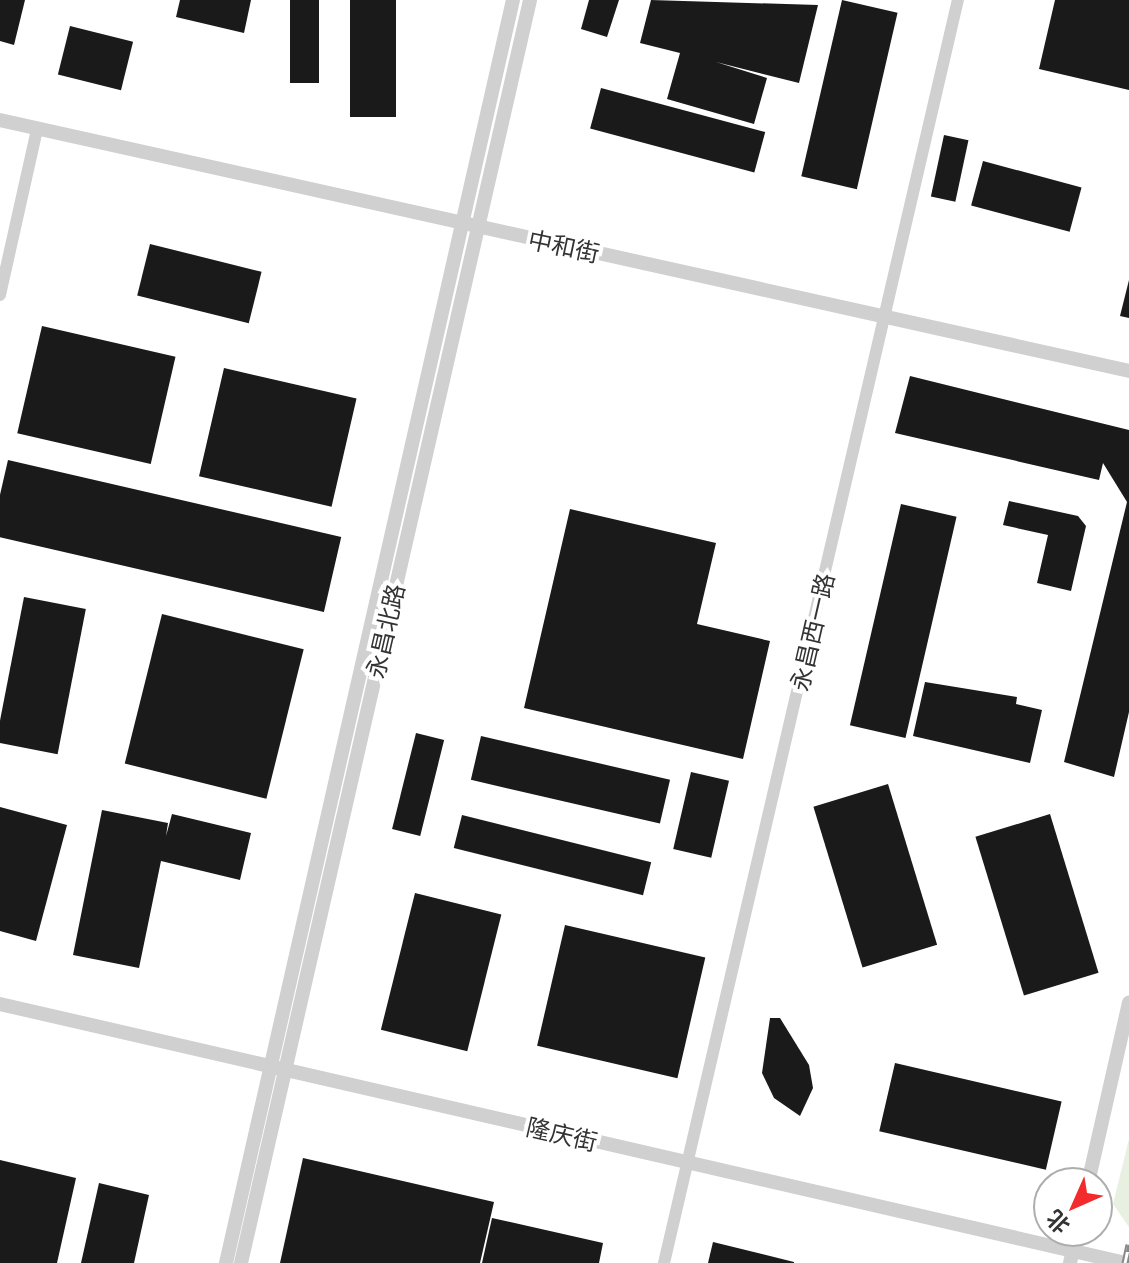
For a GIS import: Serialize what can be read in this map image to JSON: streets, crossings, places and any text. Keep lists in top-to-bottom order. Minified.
{"streets":{"street":["中和街","永昌北路","永昌西一路","隆庆街"]},"crossings":[["中和街","永昌北路"],["中和街","永昌西一路"],["永昌北路","隆庆街"],["永昌西一路","隆庆街"]],"north":"bottom left"}
